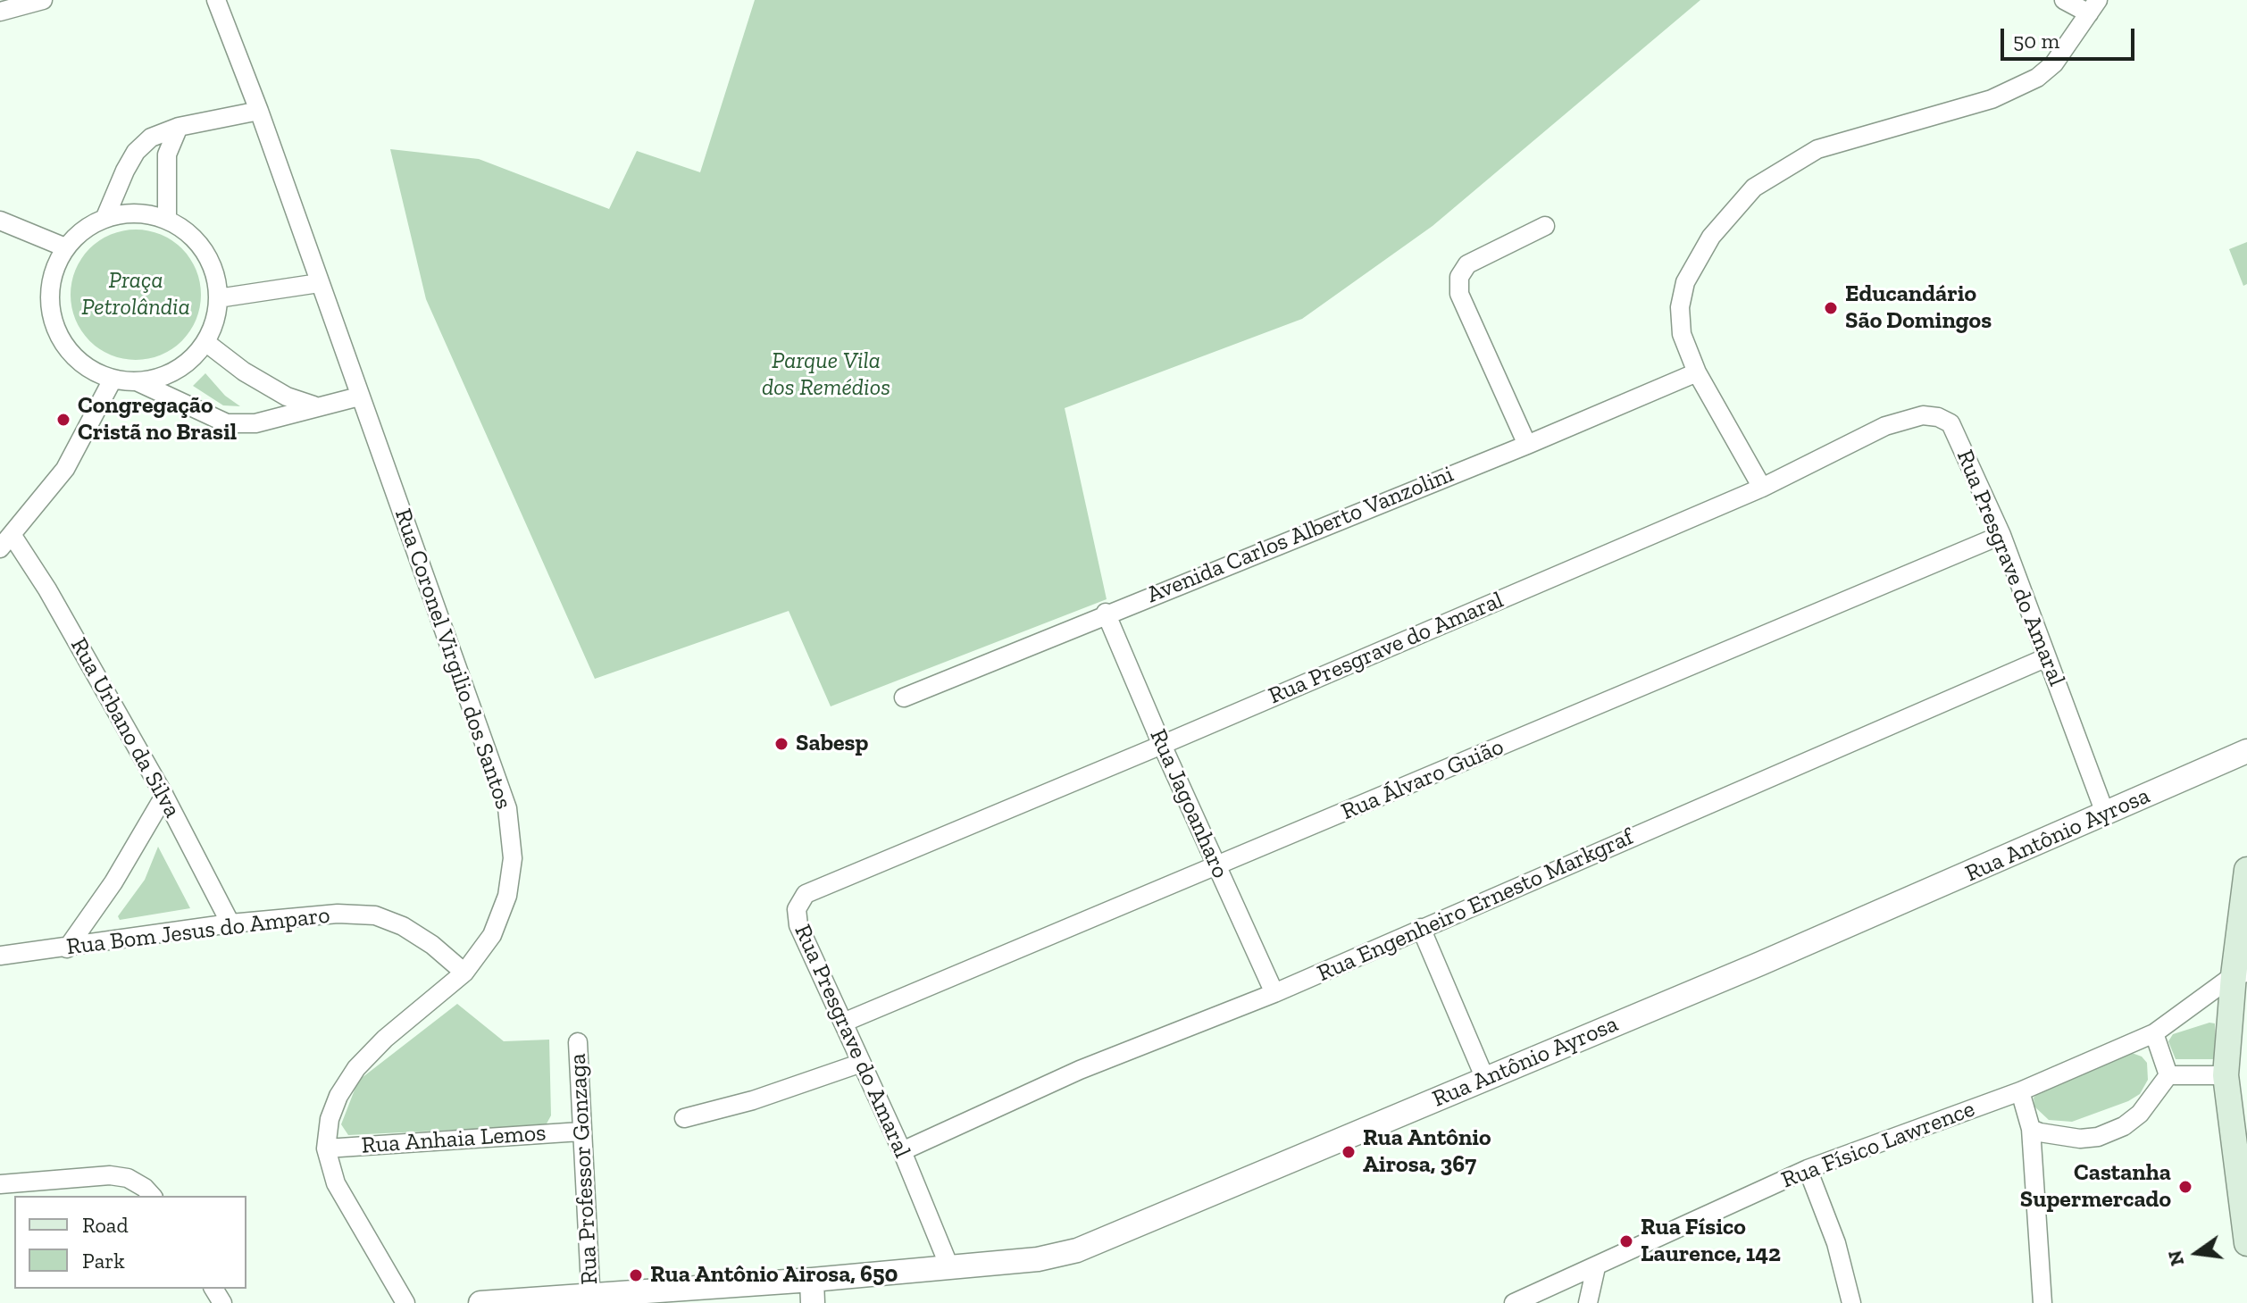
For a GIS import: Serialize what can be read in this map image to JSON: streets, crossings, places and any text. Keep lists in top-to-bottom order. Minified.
{"streets":{"street":["Avenida Carlos Alberto Vanzolini","Rua Presgrave do Amaral","Rua Coronel Virgilio dos Santos","Rua Urbano da Silva","Rua Álvaro Guião","Rua Jagoanharo","Rua Antônio Ayrosa","Rua Engenheiro Ernesto Markgraf","Rua Bom Jesus do Amparo","Rua Anhaia Lemos","Rua Físico Lawrence","Rua Professor Gonzaga"]},"crossings":[["Avenida Carlos Alberto Vanzolini","Rua Jagoanharo"],["Rua Presgrave do Amaral","Rua Álvaro Guião"],["Rua Presgrave do Amaral","Rua Jagoanharo"],["Rua Presgrave do Amaral","Rua Antônio Ayrosa"],["Rua Presgrave do Amaral","Rua Engenheiro Ernesto Markgraf"],["Rua Coronel Virgilio dos Santos","Rua Bom Jesus do Amparo"],["Rua Coronel Virgilio dos Santos","Rua Anhaia Lemos"],["Rua Urbano da Silva","Rua Bom Jesus do Amparo"],["Rua Álvaro Guião","Rua Jagoanharo"],["Rua Jagoanharo","Rua Engenheiro Ernesto Markgraf"],["Rua Antônio Ayrosa","Rua Professor Gonzaga"],["Rua Anhaia Lemos","Rua Professor Gonzaga"]],"parks":["Praça Petrolândia","Parque Vila dos Remédios"],"places":["Educandário São Domingos","Congregação Cristã no Brasil","Sabesp","Rua Antônio Airosa, 367","Castanha Supermercado","Rua Físico Laurence, 142","Rua Antônio Airosa, 650"],"legend":["Road","Park"],"scale_bar":"50 m","north":"left"}
